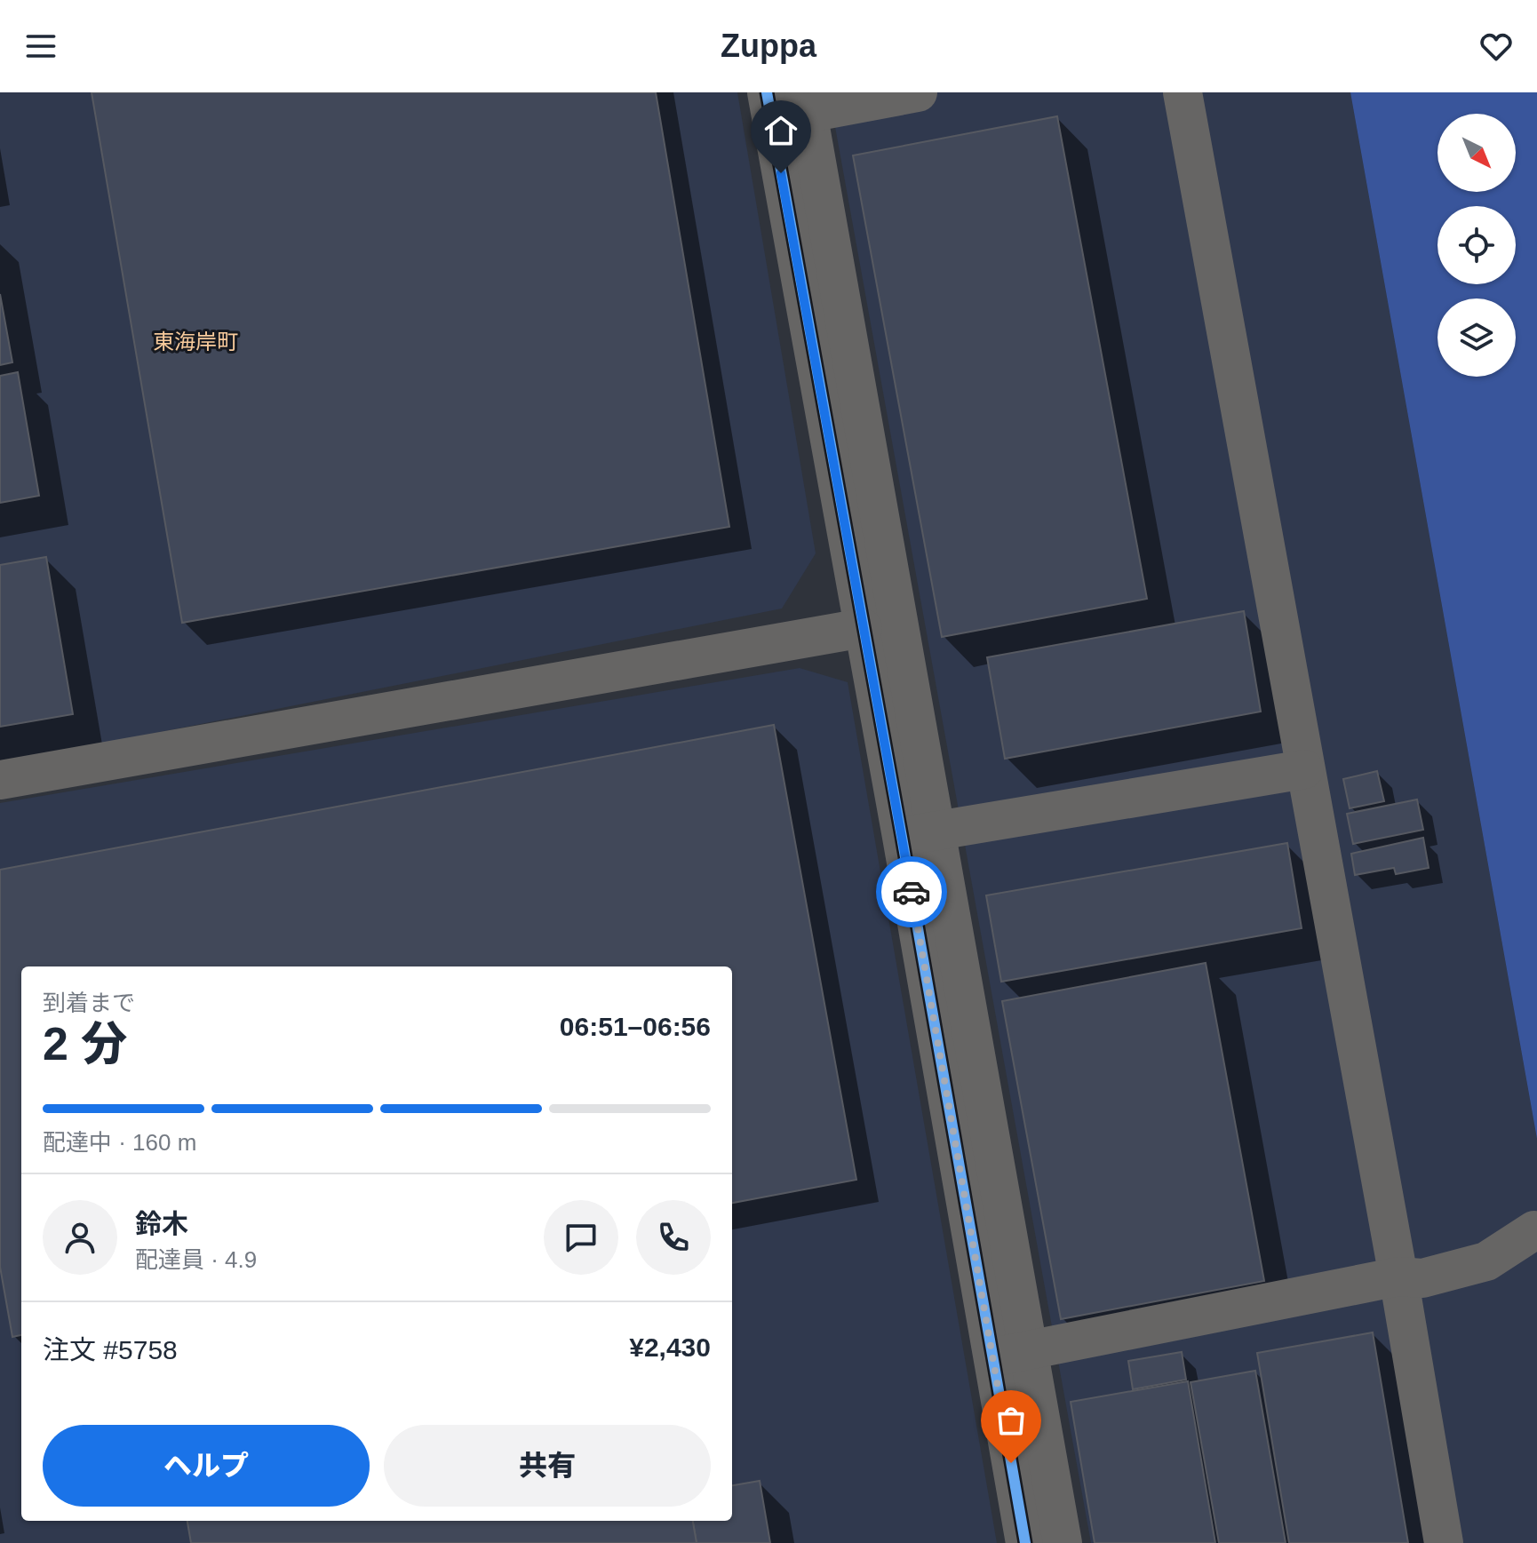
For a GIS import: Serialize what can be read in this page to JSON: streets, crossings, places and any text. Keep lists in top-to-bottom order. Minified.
{"districts":["東海岸町"],"north":"bottom right","page":{"header":"Zuppa","heading":["2 分","到着まで","06:51–06:56"],"panel":["鈴木","配達員 · 4.9","注文 #5758","¥2,430"],"bar":"配達中 · 160 m","buttons":["ヘルプ","共有"]}}
